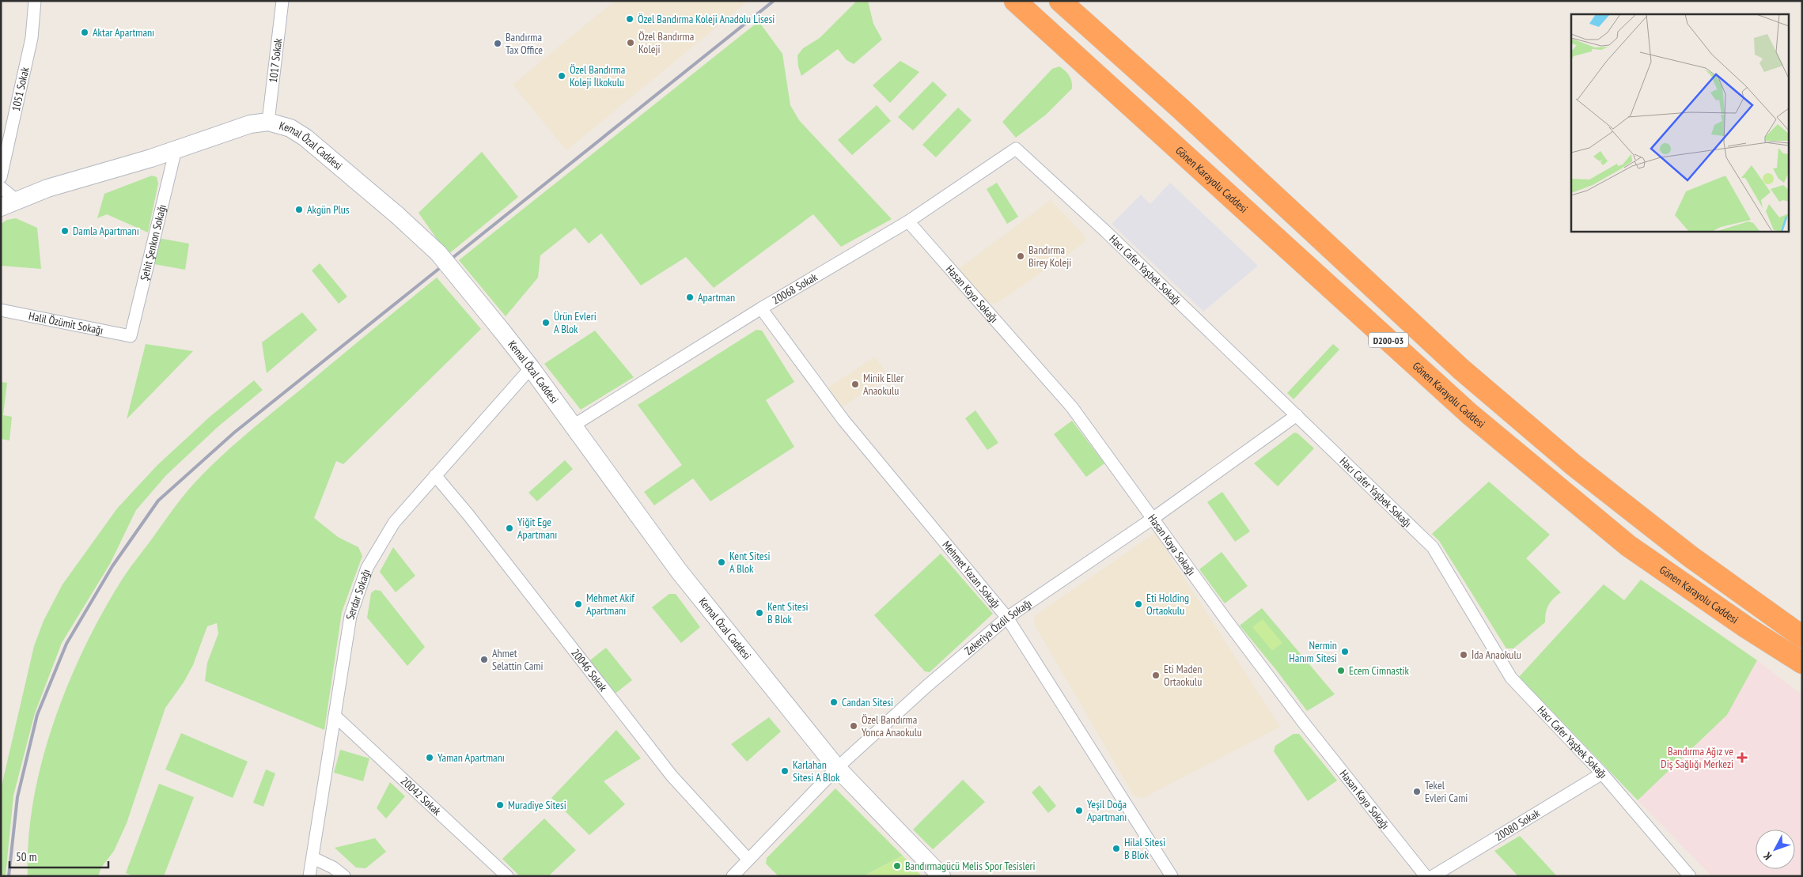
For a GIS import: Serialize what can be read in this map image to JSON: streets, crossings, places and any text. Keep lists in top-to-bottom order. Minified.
{"streets":{"highway":["Gönen Karayolu Caddesi","D200-03"],"main road":["Kemal Özal Caddesi"],"street":["1017 Sokak","1051 Sokak","Şehit Şenkon Sokağı","Hacı Cafer Yaşbek Sokağı","20068 Sokak","Hasan Kaya Sokağı","Halil Özümit Sokağı","Mehmet Yazan Sokağı","Serdar Sokağı","Zekeriya Özdil Sokağı","20046 Sokak","20042 Sokak","20080 Sokak"]},"crossings":[["1017 Sokak","Kemal Özal Caddesi"],["Kemal Özal Caddesi","Şehit Şenkon Sokağı"],["Kemal Özal Caddesi","20068 Sokak"],["Kemal Özal Caddesi","Serdar Sokağı"],["Kemal Özal Caddesi","Zekeriya Özdil Sokağı"],["Şehit Şenkon Sokağı","Halil Özümit Sokağı"],["Hacı Cafer Yaşbek Sokağı","20068 Sokak"],["Hacı Cafer Yaşbek Sokağı","Zekeriya Özdil Sokağı"],["Hacı Cafer Yaşbek Sokağı","20080 Sokak"],["20068 Sokak","Hasan Kaya Sokağı"],["20068 Sokak","Mehmet Yazan Sokağı"],["Hasan Kaya Sokağı","Zekeriya Özdil Sokağı"],["Mehmet Yazan Sokağı","Zekeriya Özdil Sokağı"],["Serdar Sokağı","20046 Sokak"],["Serdar Sokağı","20042 Sokak"],["Zekeriya Özdil Sokağı","20046 Sokak"]],"places":{"other":["Özel Bandırma Koleji Anadolu Lisesi","Aktar Apartmanı","Özel Bandırma Koleji","Bandırma Tax Office","Özel Bandırma Koleji İlkokulu","Akgün Plus","Damla Apartmanı","Bandırma Birey Koleji","Apartman","Ürün Evleri A Blok","Minik Eller Anaokulu","Yiğit Ege Apartmanı","Kent Sitesi A Blok","Mehmet Akif Apartmanı","Eti Holding Ortaokulu","Kent Sitesi B Blok","Nermin Hanım Sitesi","İda Anaokulu","Ahmet Selattin Cami","Ecem Cimnastik","Eti Maden Ortaokulu","Candan Sitesi","Özel Bandırma Yonca Anaokulu","Yaman Apartmanı","Karlahan Sitesi A Blok","Tekel Evleri Cami","Muradiye Sitesi","Yeşil Doğa Apartmanı","Hilal Sitesi B Blok","Bandırmagücü Melis Spor Tesisleri"],"health":["Bandırma Ağız ve Diş Sağlığı Merkezi"]},"scale_bar":"50 m","north":"bottom left"}
